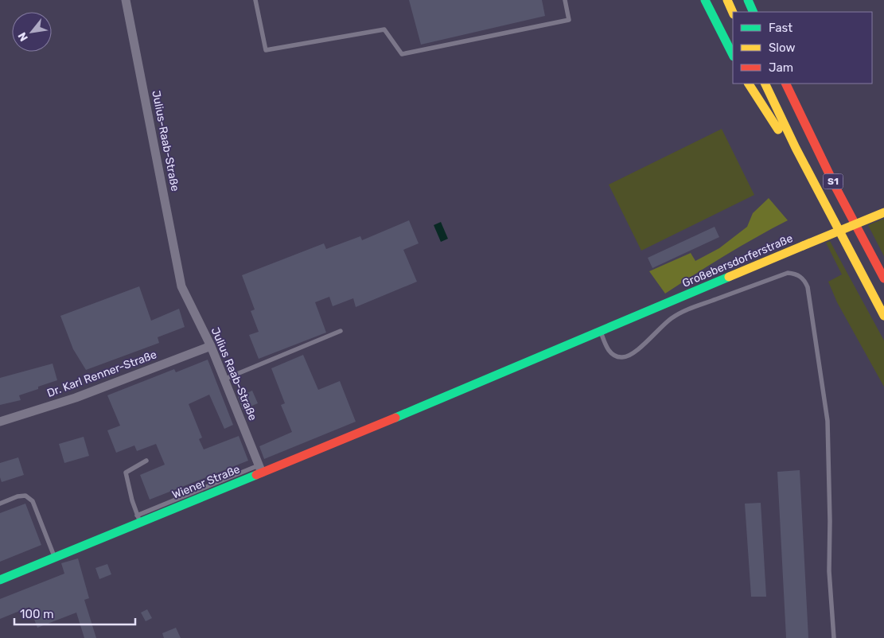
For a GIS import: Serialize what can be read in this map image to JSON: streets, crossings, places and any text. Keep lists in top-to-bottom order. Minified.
{"streets":{"main road":["S1","Großebersdorferstraße","Wiener Straße"],"street":["Julius-Raab-Straße","Dr. Karl Renner-Straße","Julius Raab-Straße"]},"crossings":[["Julius-Raab-Straße","Julius Raab-Straße"],["Großebersdorferstraße","Wiener Straße"],["Dr. Karl Renner-Straße","Julius Raab-Straße"],["Julius Raab-Straße","Wiener Straße"]],"legend":["Fast","Slow","Jam"],"scale_bar":"100 m","north":"bottom left"}
